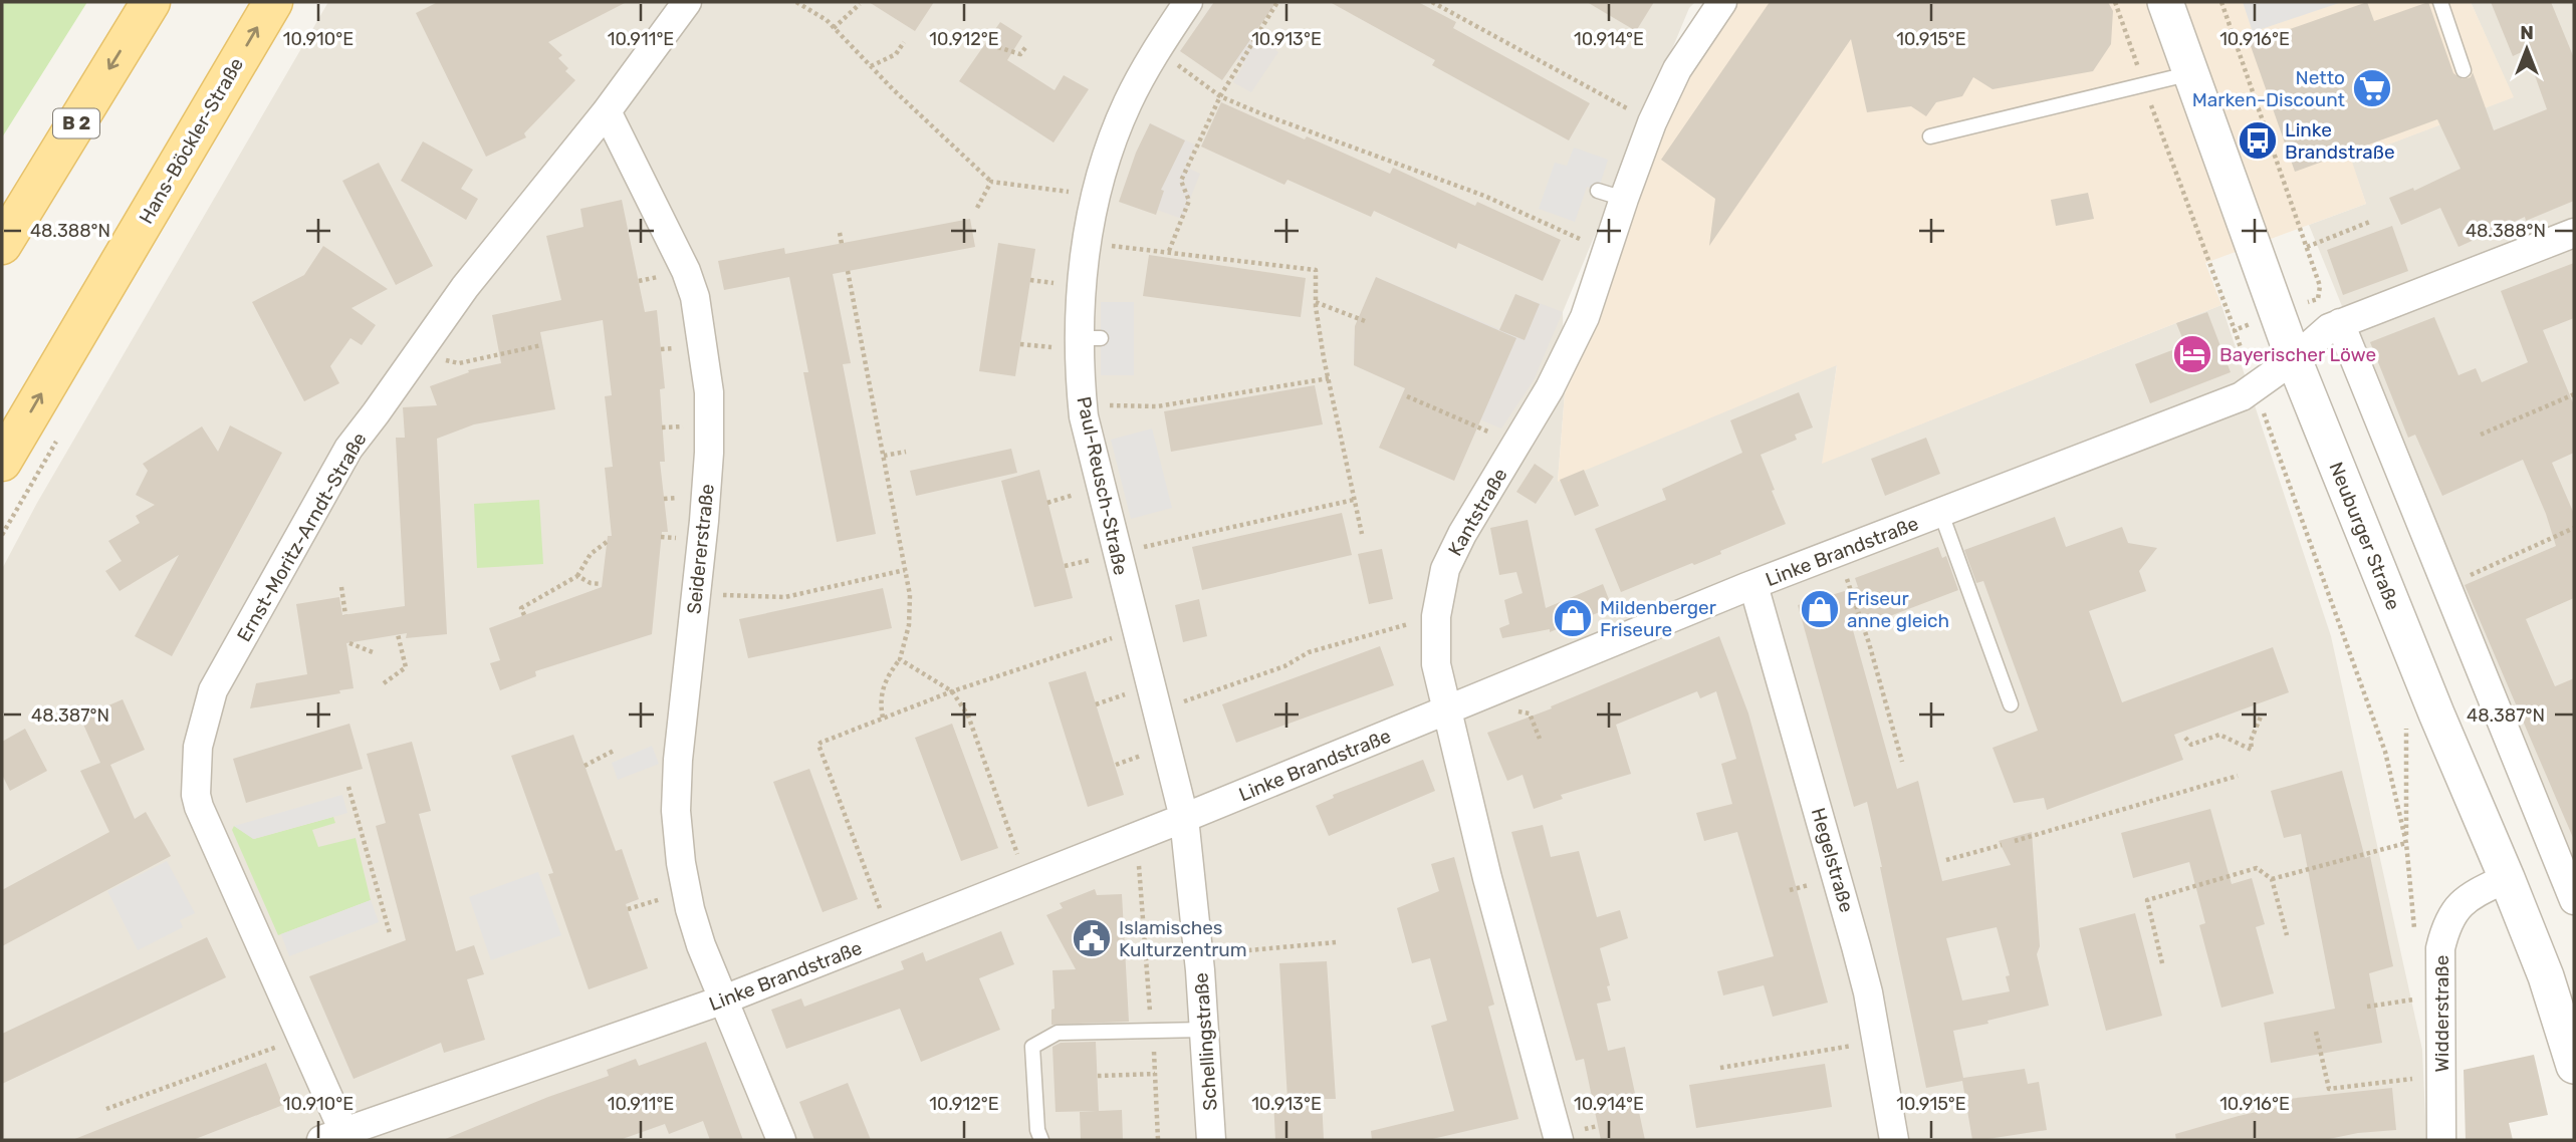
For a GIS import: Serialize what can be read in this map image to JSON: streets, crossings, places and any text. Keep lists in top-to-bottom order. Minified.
{"streets":{"main road":["B 2","Hans-Böckler-Straße"],"street":["Paul-Reusch-Straße","Kantstraße","Neuburger Straße","Ernst-Moritz-Arndt-Straße","Seidererstraße","Linke Brandstraße","Hegelstraße","Widderstraße","Schellingstraße"]},"crossings":[["Paul-Reusch-Straße","Linke Brandstraße"],["Paul-Reusch-Straße","Schellingstraße"],["Kantstraße","Linke Brandstraße"],["Neuburger Straße","Linke Brandstraße"],["Neuburger Straße","Widderstraße"],["Ernst-Moritz-Arndt-Straße","Seidererstraße"],["Ernst-Moritz-Arndt-Straße","Linke Brandstraße"],["Seidererstraße","Linke Brandstraße"],["Linke Brandstraße","Hegelstraße"],["Linke Brandstraße","Schellingstraße"]],"places":{"supermarket":["Netto Marken-Discount"],"bus stop":["Linke Brandstraße"],"hotel":["Bayerischer Löwe"],"shop":["Friseur anne gleich","Mildenberger Friseure"],"public building":["Islamisches Kulturzentrum"]},"north":"top","coordinates":["10.910°E","10.911°E","10.912°E","10.913°E","10.914°E","10.915°E","10.916°E","48.388°N","48.387°N"]}
